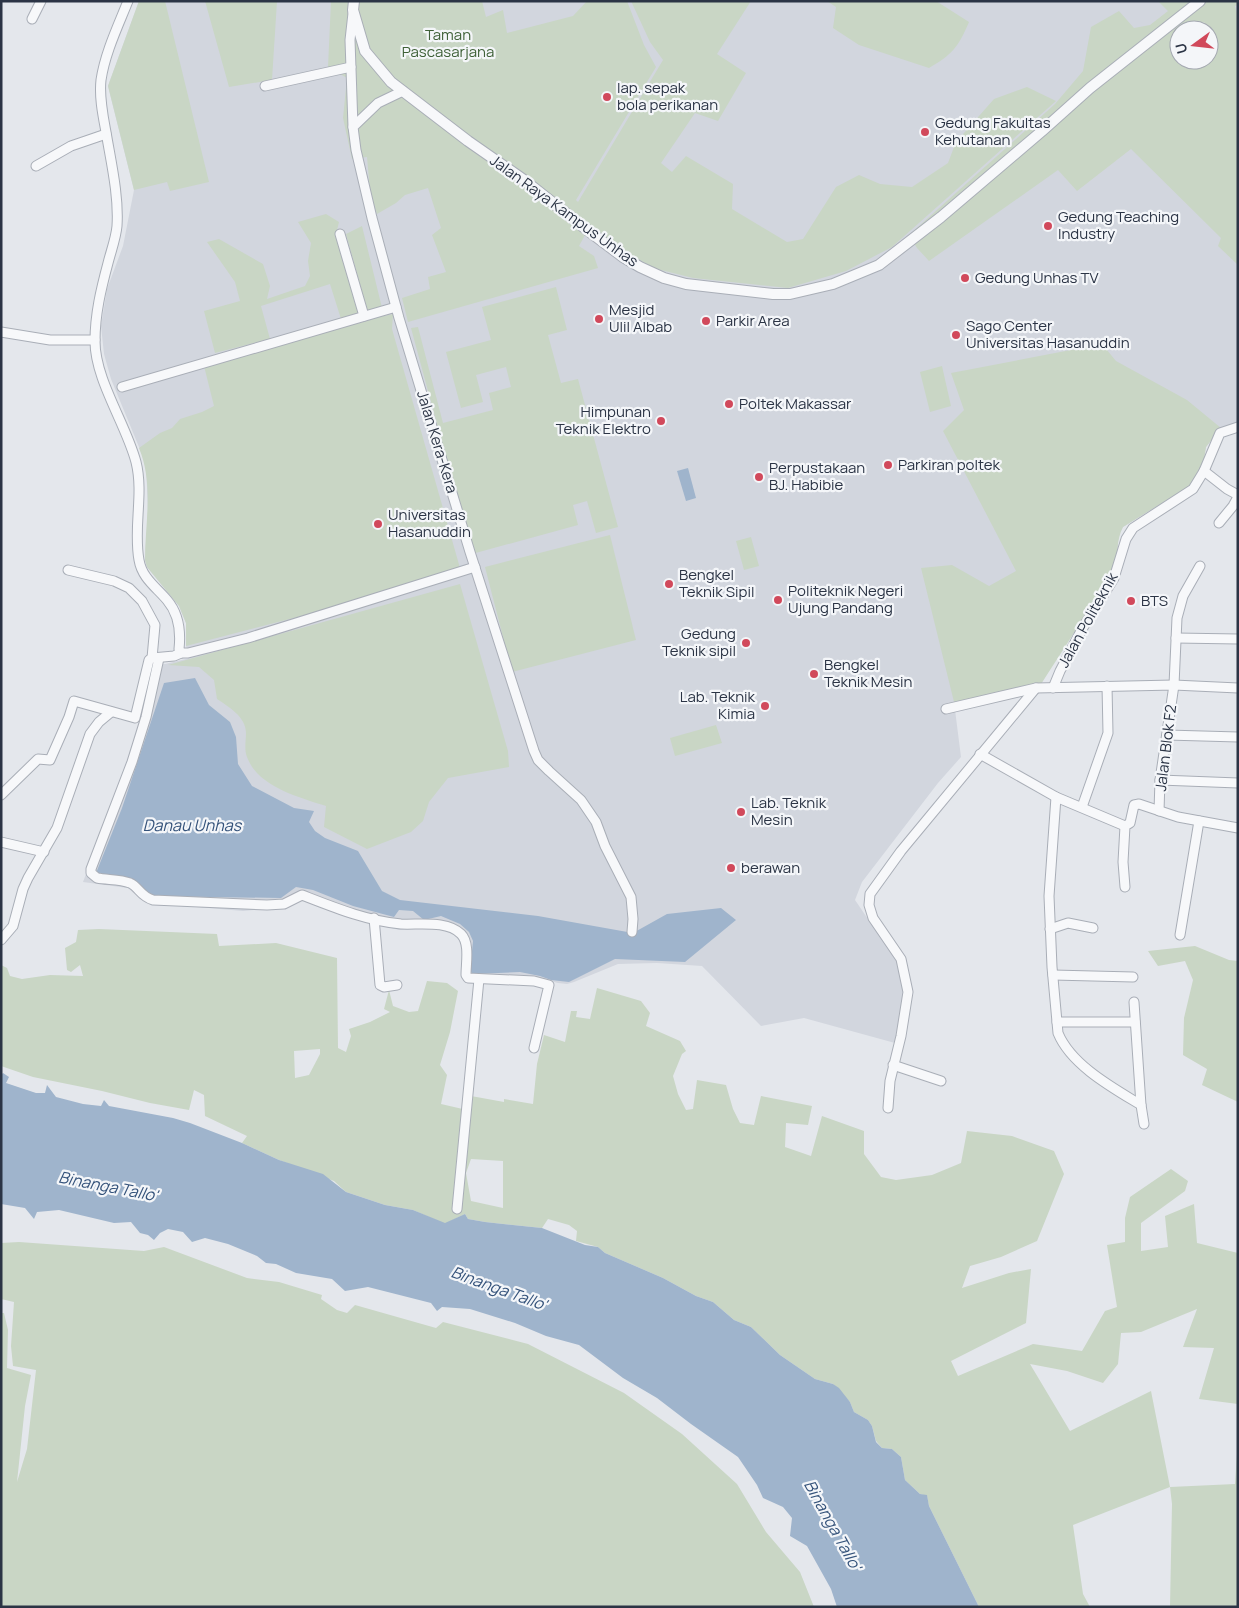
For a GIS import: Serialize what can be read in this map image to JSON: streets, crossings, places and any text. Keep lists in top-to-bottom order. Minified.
{"streets":{"street":["Jalan Raya Kampus Unhas","Jalan Kera-Kera","Jalan Politeknik","Jalan Blok F2"]},"crossings":[["Jalan Raya Kampus Unhas","Jalan Kera-Kera"]],"water":["Danau Unhas","Binanga Tallo'"],"parks":["Taman Pascasarjana"],"places":["lap. sepak bola perikanan","Gedung Fakultas Kehutanan","Gedung Teaching Industry","Gedung Unhas TV","Mesjid Ulil Albab","Parkir Area","Sago Center Universitas Hasanuddin","Poltek Makassar","Himpunan Teknik Elektro","Parkiran poltek","Perpustakaan BJ. Habibie","Universitas Hasanuddin","Bengkel Teknik Sipil","Politeknik Negeri Ujung Pandang","BTS","Gedung Teknik sipil","Bengkel Teknik Mesin","Lab. Teknik Kimia","Lab. Teknik Mesin","berawan"],"north":"left"}
